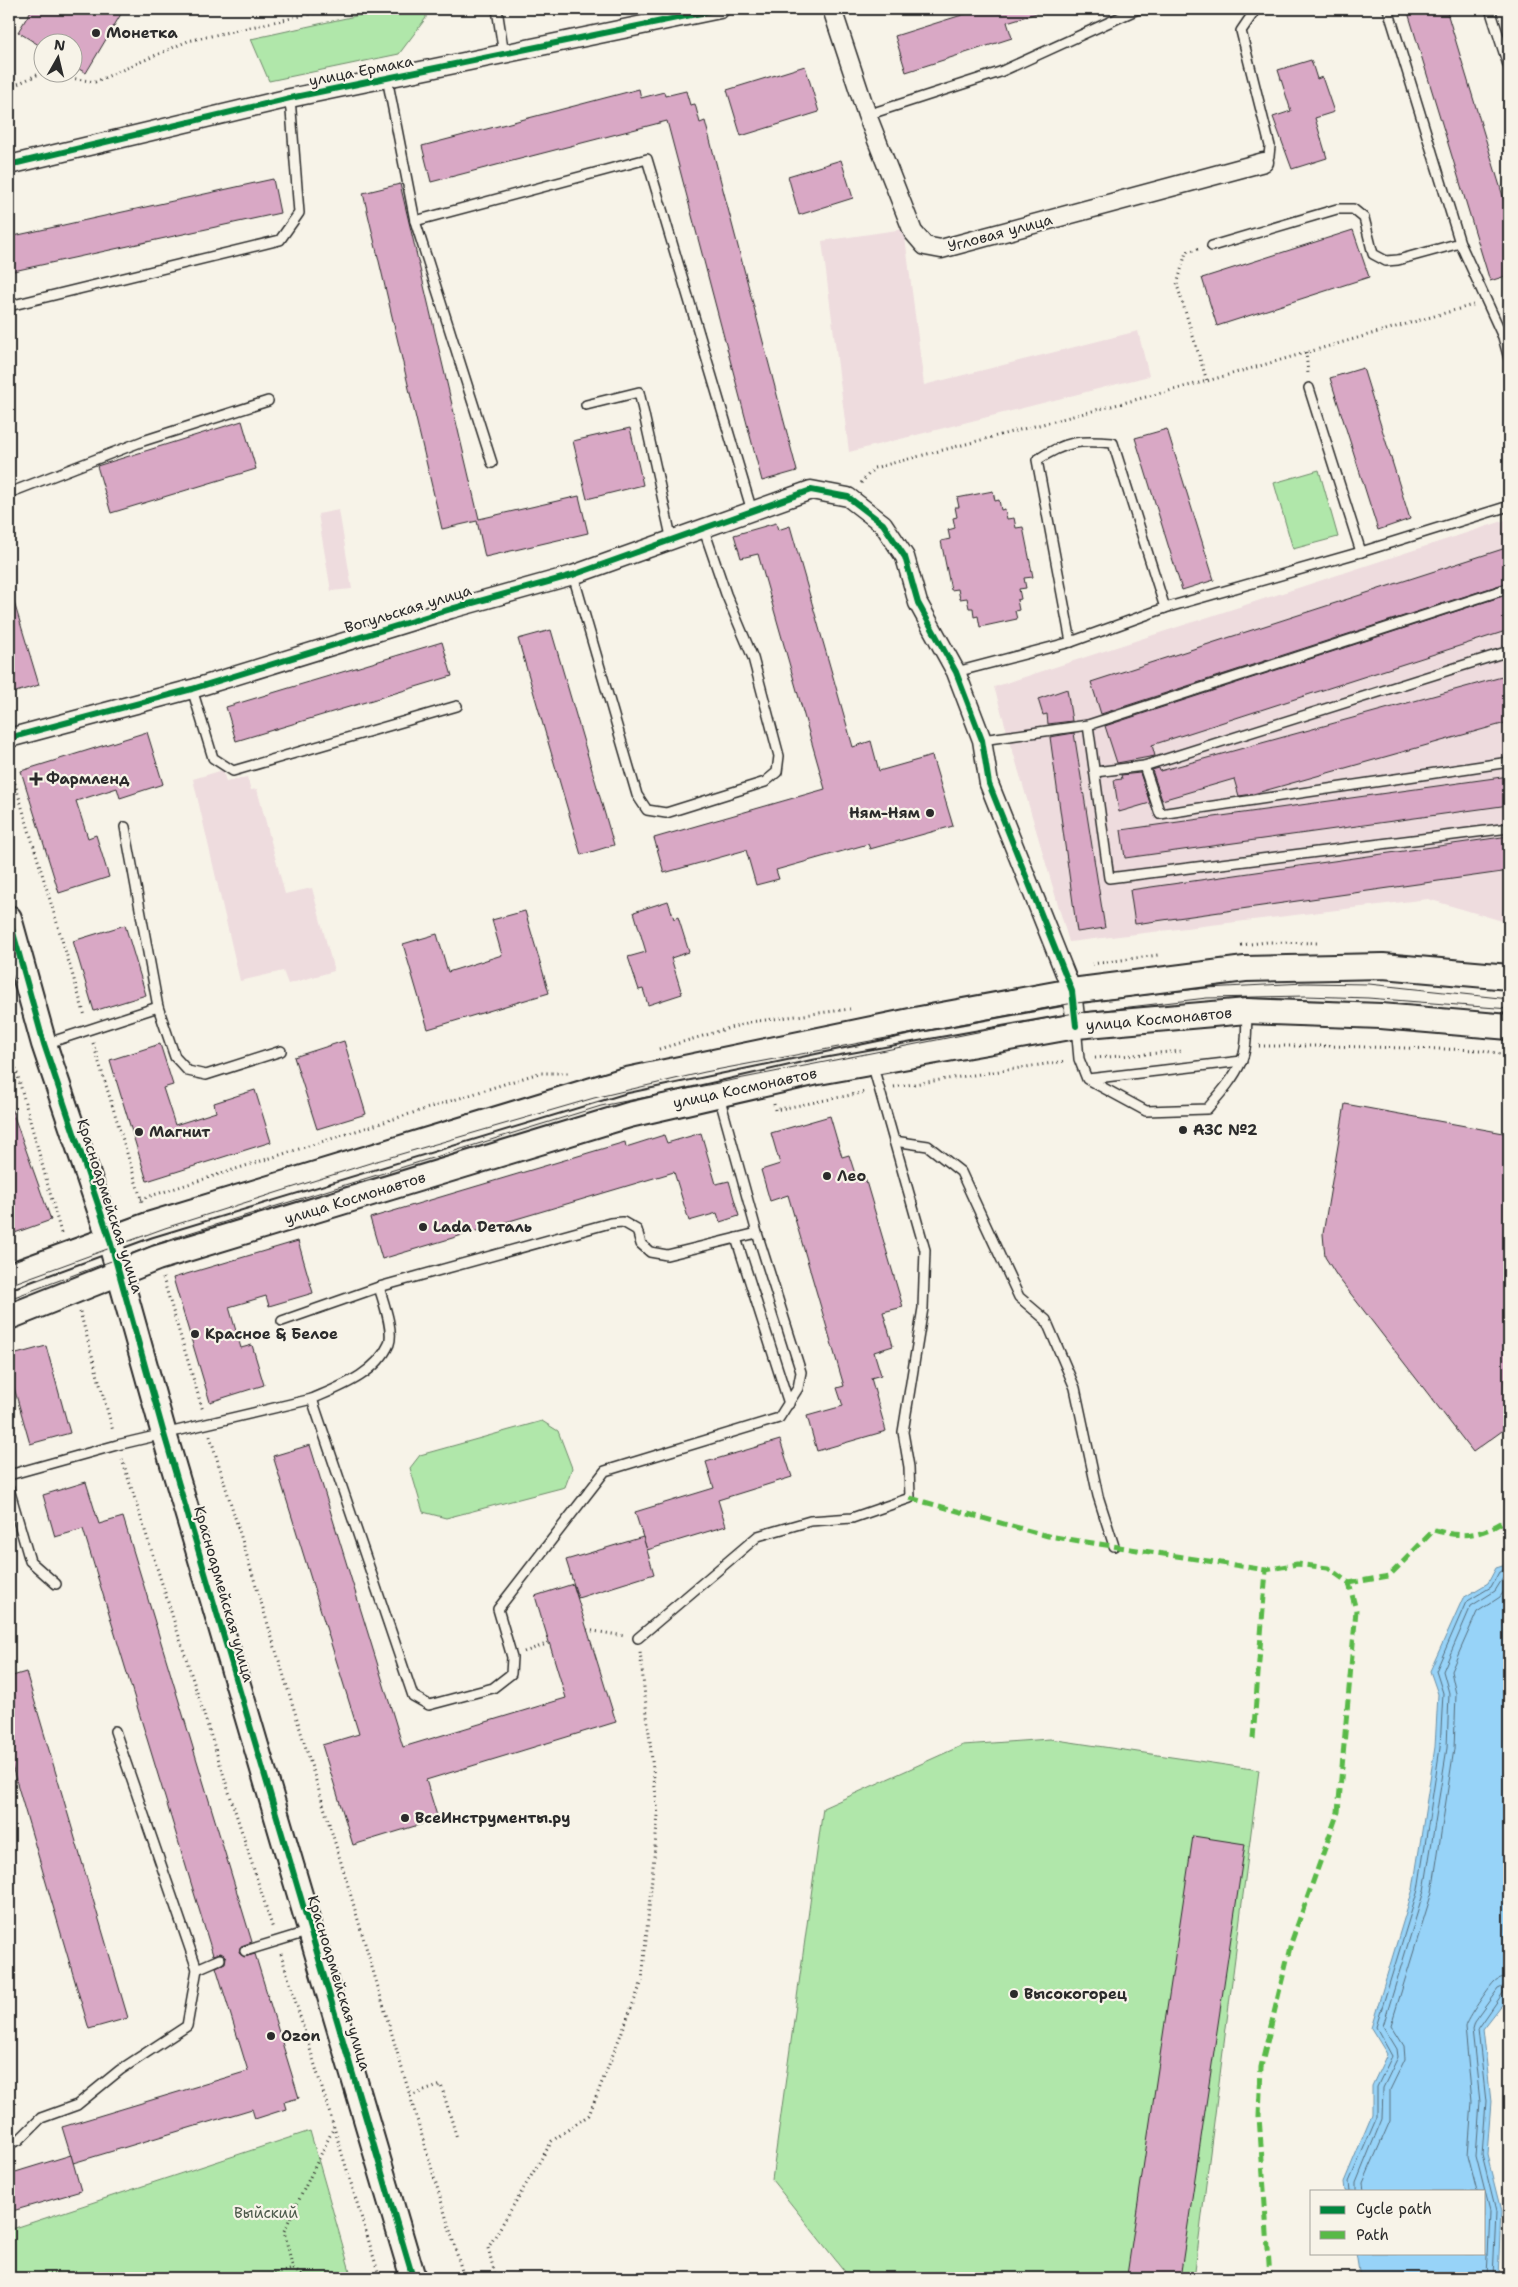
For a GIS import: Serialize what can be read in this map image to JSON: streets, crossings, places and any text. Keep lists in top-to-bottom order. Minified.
{"streets":{"main road":["улица Космонавтов","Красноармейская улица"],"street":["улица Ермака","Угловая улица","Вогульская улица"]},"crossings":[["улица Космонавтов","Красноармейская улица"]],"parks":["Выйский"],"places":{"other":["Монетка","Ням-Ням","АЗС №2","Магнит","Лео","Lada Dеталь","Красное & Белое","ВсеИнструменты.ру","Высокогорец","Ozon"],"health":["Фармленд"]},"legend":["Cycle path","Path"],"north":"top"}
